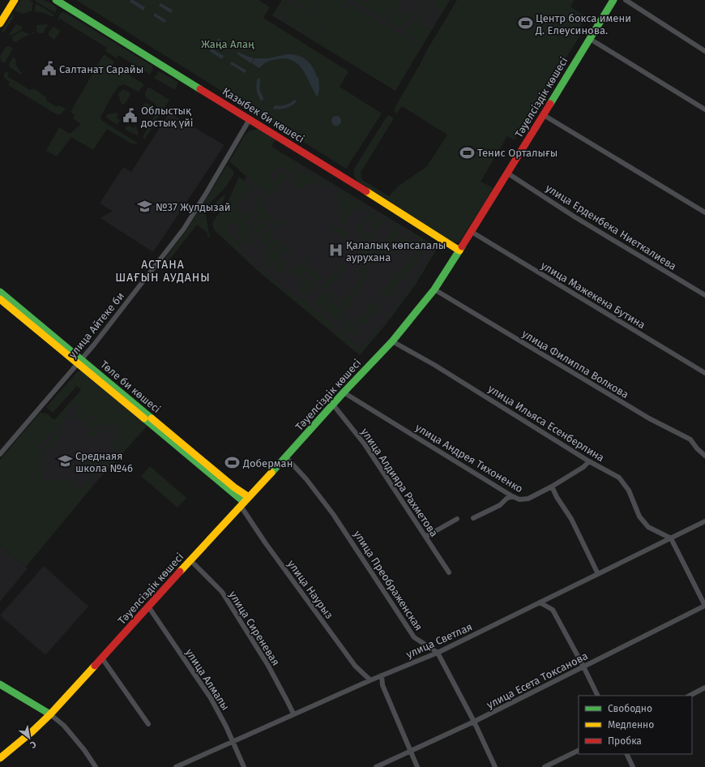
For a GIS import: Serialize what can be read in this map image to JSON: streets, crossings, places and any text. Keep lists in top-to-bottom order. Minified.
{"streets":{"main road":["Тәуелсіздік көшесі","Қазыбек би көшесі","Төле би көшесі"],"street":["улица Ерденбека Ниеткалиева","улица Мажекена Бутина","улица Айтеке би","улица Филиппа Волкова","улица Ильяса Есенберлина","улица Андрея Тихоненко","улица Алдияра Рахметова","улица Преображенская","улица Наурыз","улица Сиреневая","улица Светлая","улица Алмалы","улица Есета Токсанова"]},"crossings":[["Тәуелсіздік көшесі","Қазыбек би көшесі"],["Тәуелсіздік көшесі","улица Ерденбека Ниеткалиева"],["Тәуелсіздік көшесі","улица Мажекена Бутина"],["Тәуелсіздік көшесі","улица Филиппа Волкова"],["Тәуелсіздік көшесі","Төле би көшесі"],["Тәуелсіздік көшесі","улица Ильяса Есенберлина"],["Тәуелсіздік көшесі","улица Андрея Тихоненко"],["Тәуелсіздік көшесі","улица Алдияра Рахметова"],["Тәуелсіздік көшесі","улица Преображенская"],["Тәуелсіздік көшесі","улица Наурыз"],["Тәуелсіздік көшесі","улица Сиреневая"],["Тәуелсіздік көшесі","улица Алмалы"],["Қазыбек би көшесі","улица Айтеке би"],["улица Айтеке би","Төле би көшесі"],["Төле би көшесі","улица Наурыз"],["улица Ильяса Есенберлина","улица Андрея Тихоненко"],["улица Ильяса Есенберлина","улица Светлая"],["улица Преображенская","улица Светлая"],["улица Преображенская","улица Есета Токсанова"],["улица Наурыз","улица Светлая"],["улица Сиреневая","улица Светлая"],["улица Светлая","улица Алмалы"]],"districts":["АСТАНА ШАҒЫН АУДАНЫ"],"parks":["Жаңа Алаң"],"places":{"sports":["Центр бокса имени Д. Елеусинова.","Тенис Орталығы","Доберман"],"public building":["Салтанат Сарайы","Облыстық достық үйі"],"school or university":["№37 Жулдызай","Среднаяя школа №46"],"hospital":["Қалалық көпсалалы аурухана"]},"legend":["Свободно","Медленно","Пробка"],"north":"bottom right"}
